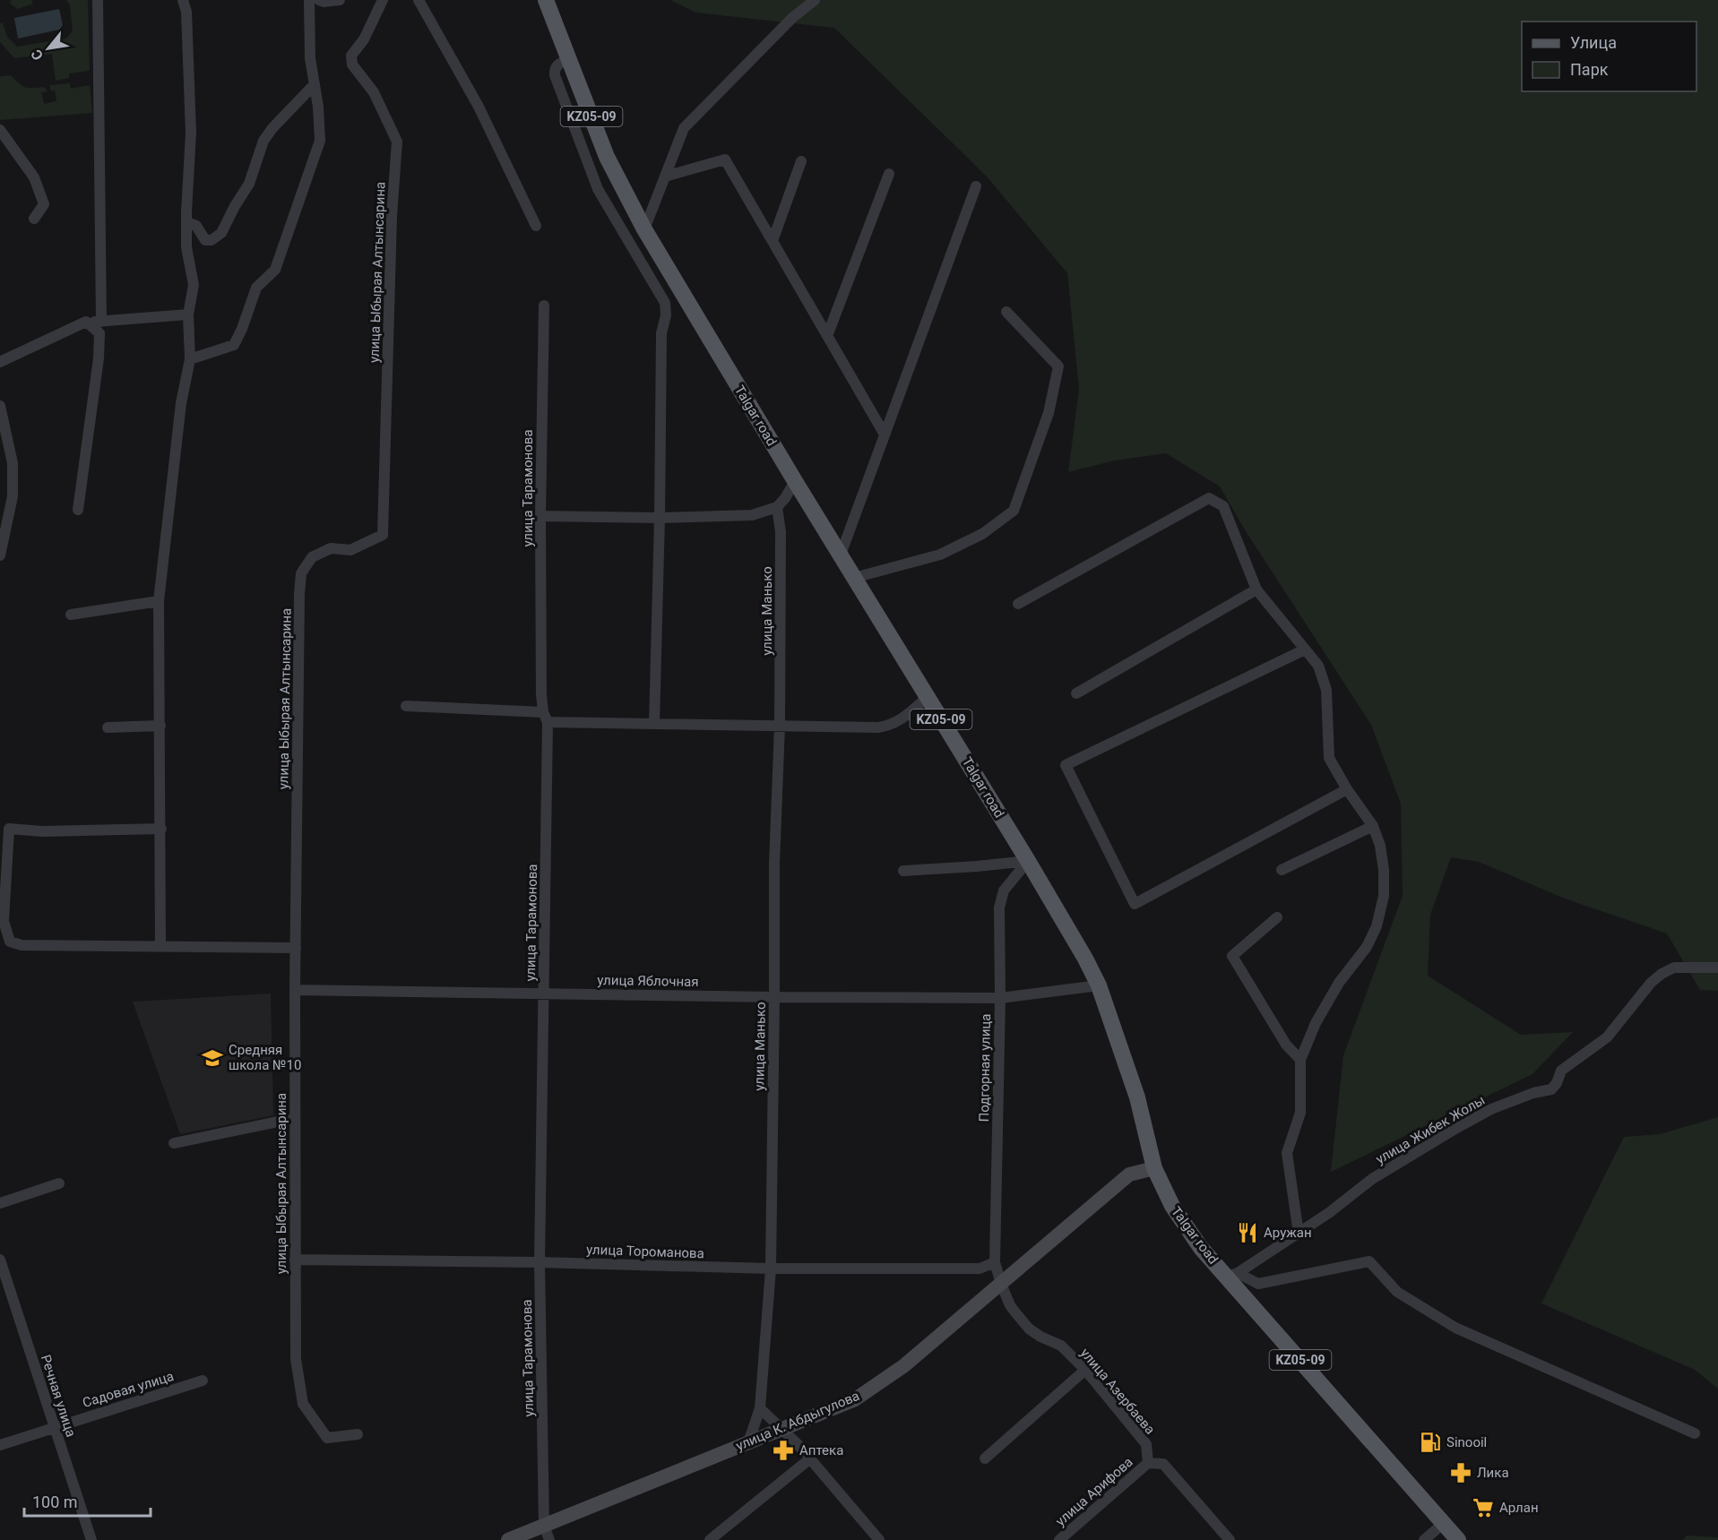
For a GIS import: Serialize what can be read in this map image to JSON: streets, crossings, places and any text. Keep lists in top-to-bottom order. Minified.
{"streets":{"main road":["KZ05-09","Talgar road"],"street":["улица Ыбырая Алтынсарина","улица Тарамонова","улица Манько","улица Яблочная","Подгорная улица","улица Жибек Жолы","улица Тороманова","Садовая улица","улица Азербаева","Речная улица","улица К. Абдыгулова","улица Арифова"]},"crossings":[["улица Ыбырая Алтынсарина","улица Яблочная"],["улица Ыбырая Алтынсарина","улица Тороманова"],["Talgar road","улица Яблочная"],["Talgar road","Подгорная улица"],["Talgar road","улица Жибек Жолы"],["Talgar road","улица К. Абдыгулова"],["улица Тарамонова","улица Яблочная"],["улица Тарамонова","улица Тороманова"],["улица Тарамонова","улица К. Абдыгулова"],["улица Манько","улица Яблочная"],["улица Манько","улица Тороманова"],["улица Манько","улица К. Абдыгулова"],["улица Яблочная","Подгорная улица"],["Подгорная улица","улица Тороманова"],["Подгорная улица","улица Азербаева"],["Подгорная улица","улица К. Абдыгулова"],["Садовая улица","Речная улица"],["улица Азербаева","улица К. Абдыгулова"],["улица Азербаева","улица Арифова"]],"places":{"school or university":["Средняя школа №10"],"restaurant":["Аружан"],"fuel station":["Sinooil"],"pharmacy":["Аптека","Лика"],"supermarket":["Арлан"]},"legend":["Улица","Парк"],"scale_bar":"100 m","north":"bottom left"}
